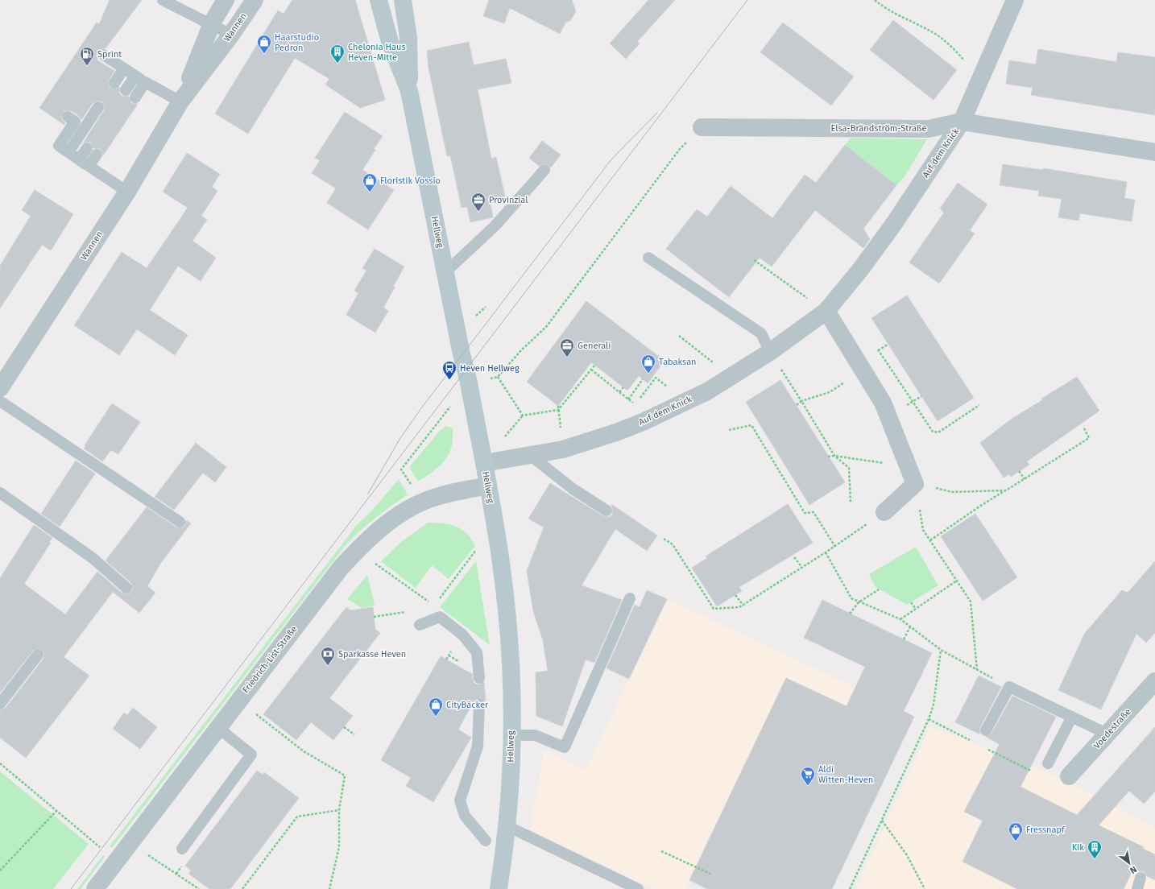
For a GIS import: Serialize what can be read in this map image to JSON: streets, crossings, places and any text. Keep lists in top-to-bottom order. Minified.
{"streets":{"street":["Wannen","Elsa-Brändström-Straße","Auf dem Knick","Hellweg","Friedrich-List-Straße","Voedestraße"]},"crossings":[["Elsa-Brändström-Straße","Auf dem Knick"],["Auf dem Knick","Hellweg"],["Hellweg","Friedrich-List-Straße"]],"places":{"shop":["Haarstudio Pedron","Floristik Vossio","Tabaksan","CityBäcker","Fressnapf"],"building":["Chelonia Haus Heven-Mitte","Kik"],"fuel station":["Sprint"],"office":["Provinzial","Generali"],"bus stop":["Heven Hellweg"],"bank":["Sparkasse Heven"],"supermarket":["Aldi Witten-Heven"]},"north":"bottom right"}
